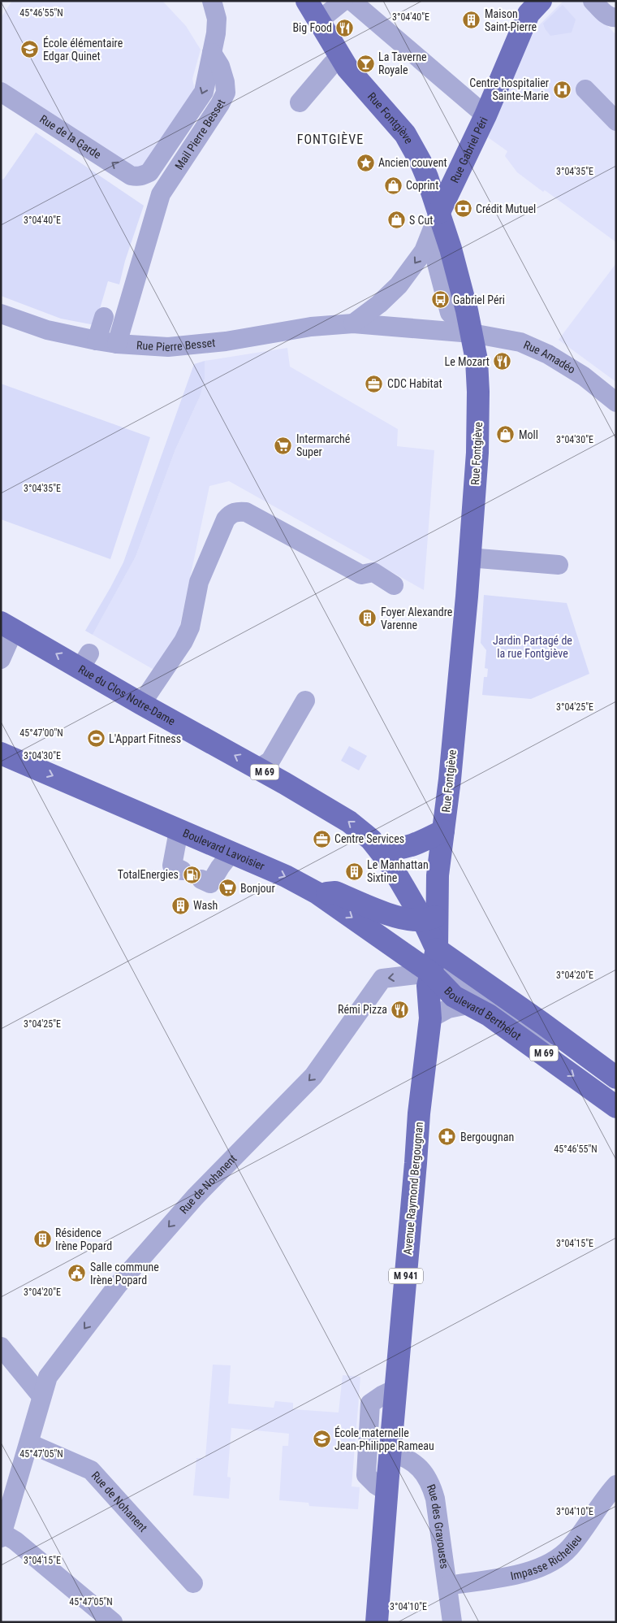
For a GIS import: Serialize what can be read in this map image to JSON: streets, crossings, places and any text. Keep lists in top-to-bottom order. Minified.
{"streets":{"main road":["Rue Fontgiève","Rue Gabriel Péri","Rue du Clos Notre-Dame","M 69","Boulevard Lavoisier","Boulevard Berthelot","Avenue Raymond Bergougnan","M 941"],"street":["Mail Pierre Besset","Rue de la Garde","Rue Pierre Besset","Rue Amadéo","Rue de Nohanent","Rue des Gravouses","Impasse Richelieu"]},"crossings":[["Rue Fontgiève","Rue Gabriel Péri"],["Rue Fontgiève","Rue Pierre Besset"],["Rue Fontgiève","Rue Amadéo"],["Rue Fontgiève","Rue du Clos Notre-Dame"],["Rue Fontgiève","M 69"],["Mail Pierre Besset","Rue de la Garde"],["Mail Pierre Besset","Rue Pierre Besset"],["Rue Pierre Besset","Rue Amadéo"],["Rue du Clos Notre-Dame","M 69"],["Rue du Clos Notre-Dame","Avenue Raymond Bergougnan"],["M 69","Boulevard Lavoisier"],["M 69","Avenue Raymond Bergougnan"],["Boulevard Lavoisier","Boulevard Berthelot"],["Boulevard Lavoisier","Rue de Nohanent"],["Boulevard Lavoisier","Avenue Raymond Bergougnan"],["Boulevard Berthelot","Rue de Nohanent"],["Boulevard Berthelot","Avenue Raymond Bergougnan"],["Rue de Nohanent","Avenue Raymond Bergougnan"],["Avenue Raymond Bergougnan","Rue des Gravouses"],["Rue des Gravouses","Impasse Richelieu"]],"one_way":["Rue de la Garde","Rue du Clos Notre-Dame","Boulevard Lavoisier","Rue de Nohanent"],"districts":["FONTGIÈVE"],"parks":["Jardin Partagé de la rue Fontgiève"],"places":{"building":["Maison Saint-Pierre","Foyer Alexandre Varenne","Le Manhattan Sixtine","Wash","Résidence Irène Popard"],"restaurant":["Big Food","Le Mozart","Rémi Pizza"],"school or university":["École élémentaire Edgar Quinet","École maternelle Jean-Philippe Rameau"],"bar":["La Taverne Royale"],"hospital":["Centre hospitalier Sainte-Marie"],"place":["Ancien couvent"],"shop":["Coprint","S Cut","Moll"],"bank":["Crédit Mutuel"],"bus stop":["Gabriel Péri"],"office":["CDC Habitat","Centre Services"],"supermarket":["Intermarché Super","Bonjour"],"sports":["L'Appart Fitness"],"fuel station":["TotalEnergies"],"pharmacy":["Bergougnan"],"public building":["Salle commune Irène Popard"]},"coordinates":["45°46'55\"N","3°04'40\"E","3°04'35\"E","3°04'30\"E","3°04'25\"E","45°47'00\"N","3°04'20\"E","3°04'15\"E","45°47'05\"N","3°04'10\"E"]}
